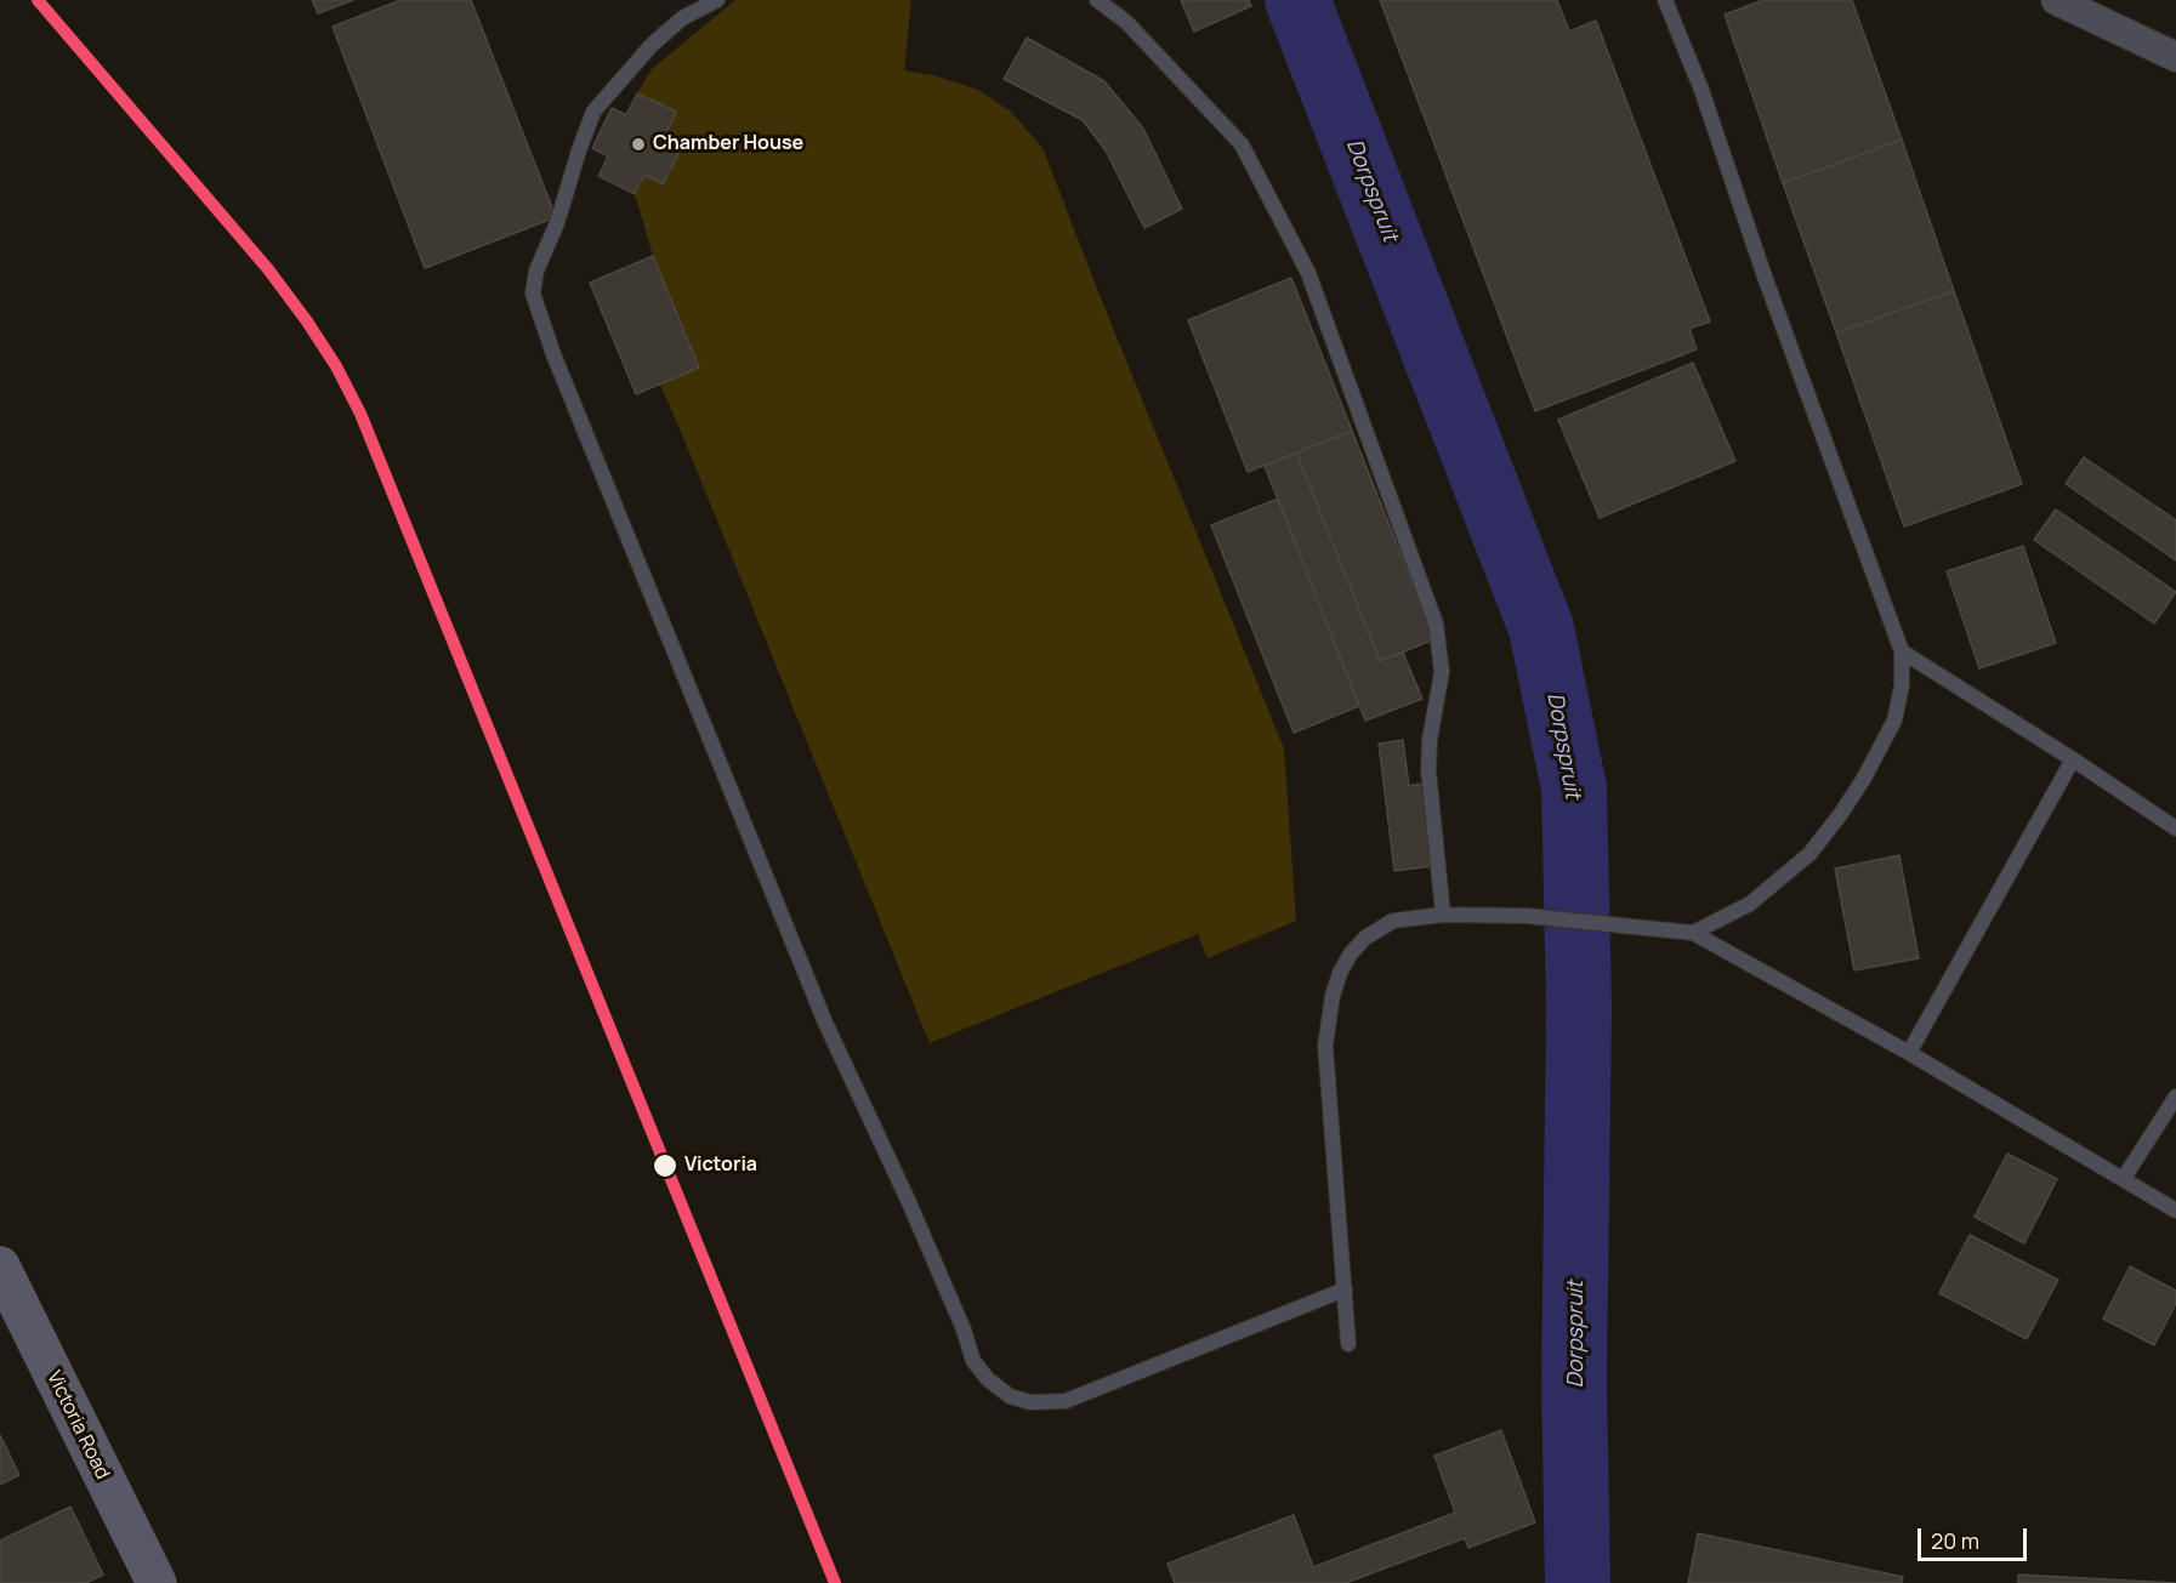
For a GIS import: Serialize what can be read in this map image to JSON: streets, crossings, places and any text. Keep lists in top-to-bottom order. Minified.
{"streets":{"main road":["Victoria Road"]},"water":["Dorpspruit"],"places":["Chamber House","Victoria"],"scale_bar":"20 m"}
